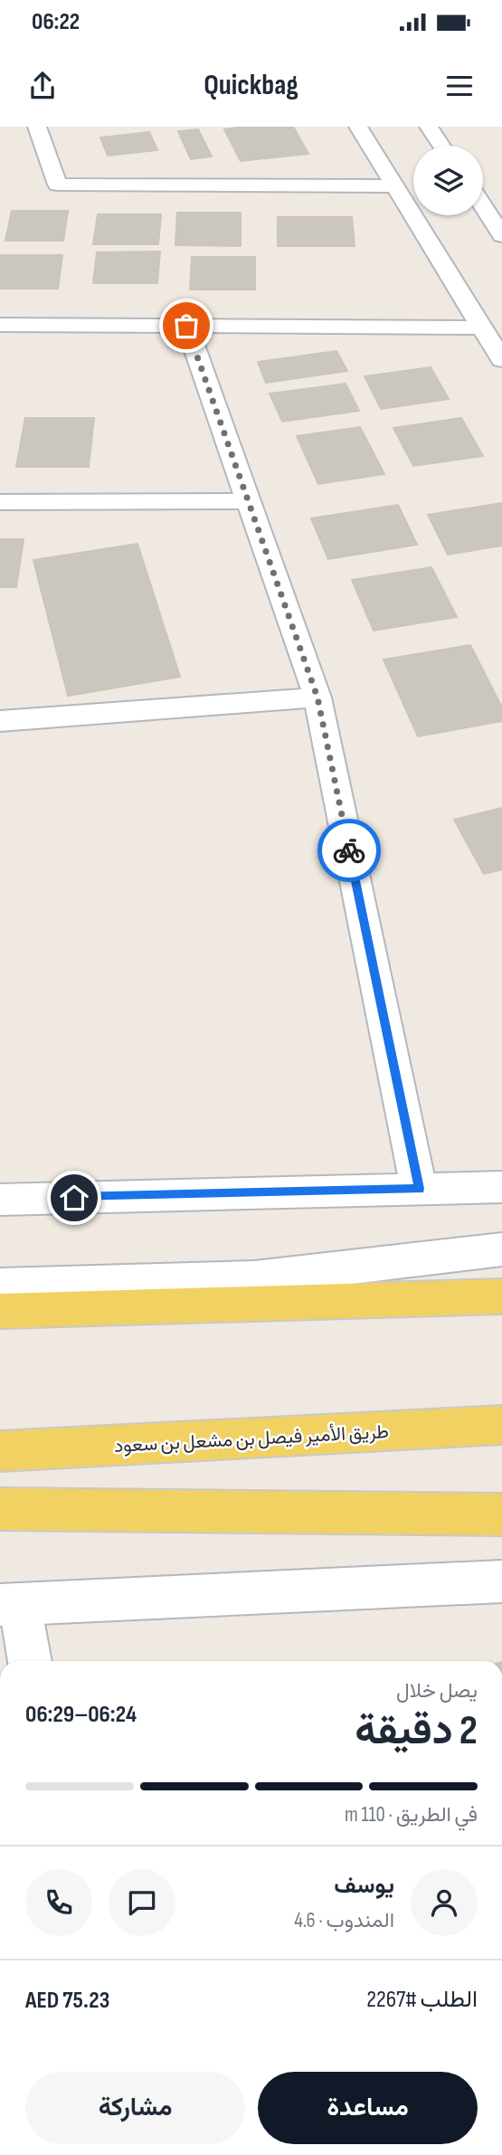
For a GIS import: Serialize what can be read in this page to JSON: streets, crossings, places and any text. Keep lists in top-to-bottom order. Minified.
{"streets":{"main road":["طريق الأمير فيصل بن مشعل بن سعود"]},"page":{"status":"06:22","header":"Quickbag","heading":["2 دقيقة","يصل خلال","06:24–06:29"],"panel":["يوسف","المندوب · 4.6","الطلب #2267","AED 75.23"],"bar":"في الطريق · 110 m","buttons":["مساعدة","مشاركة"]}}
